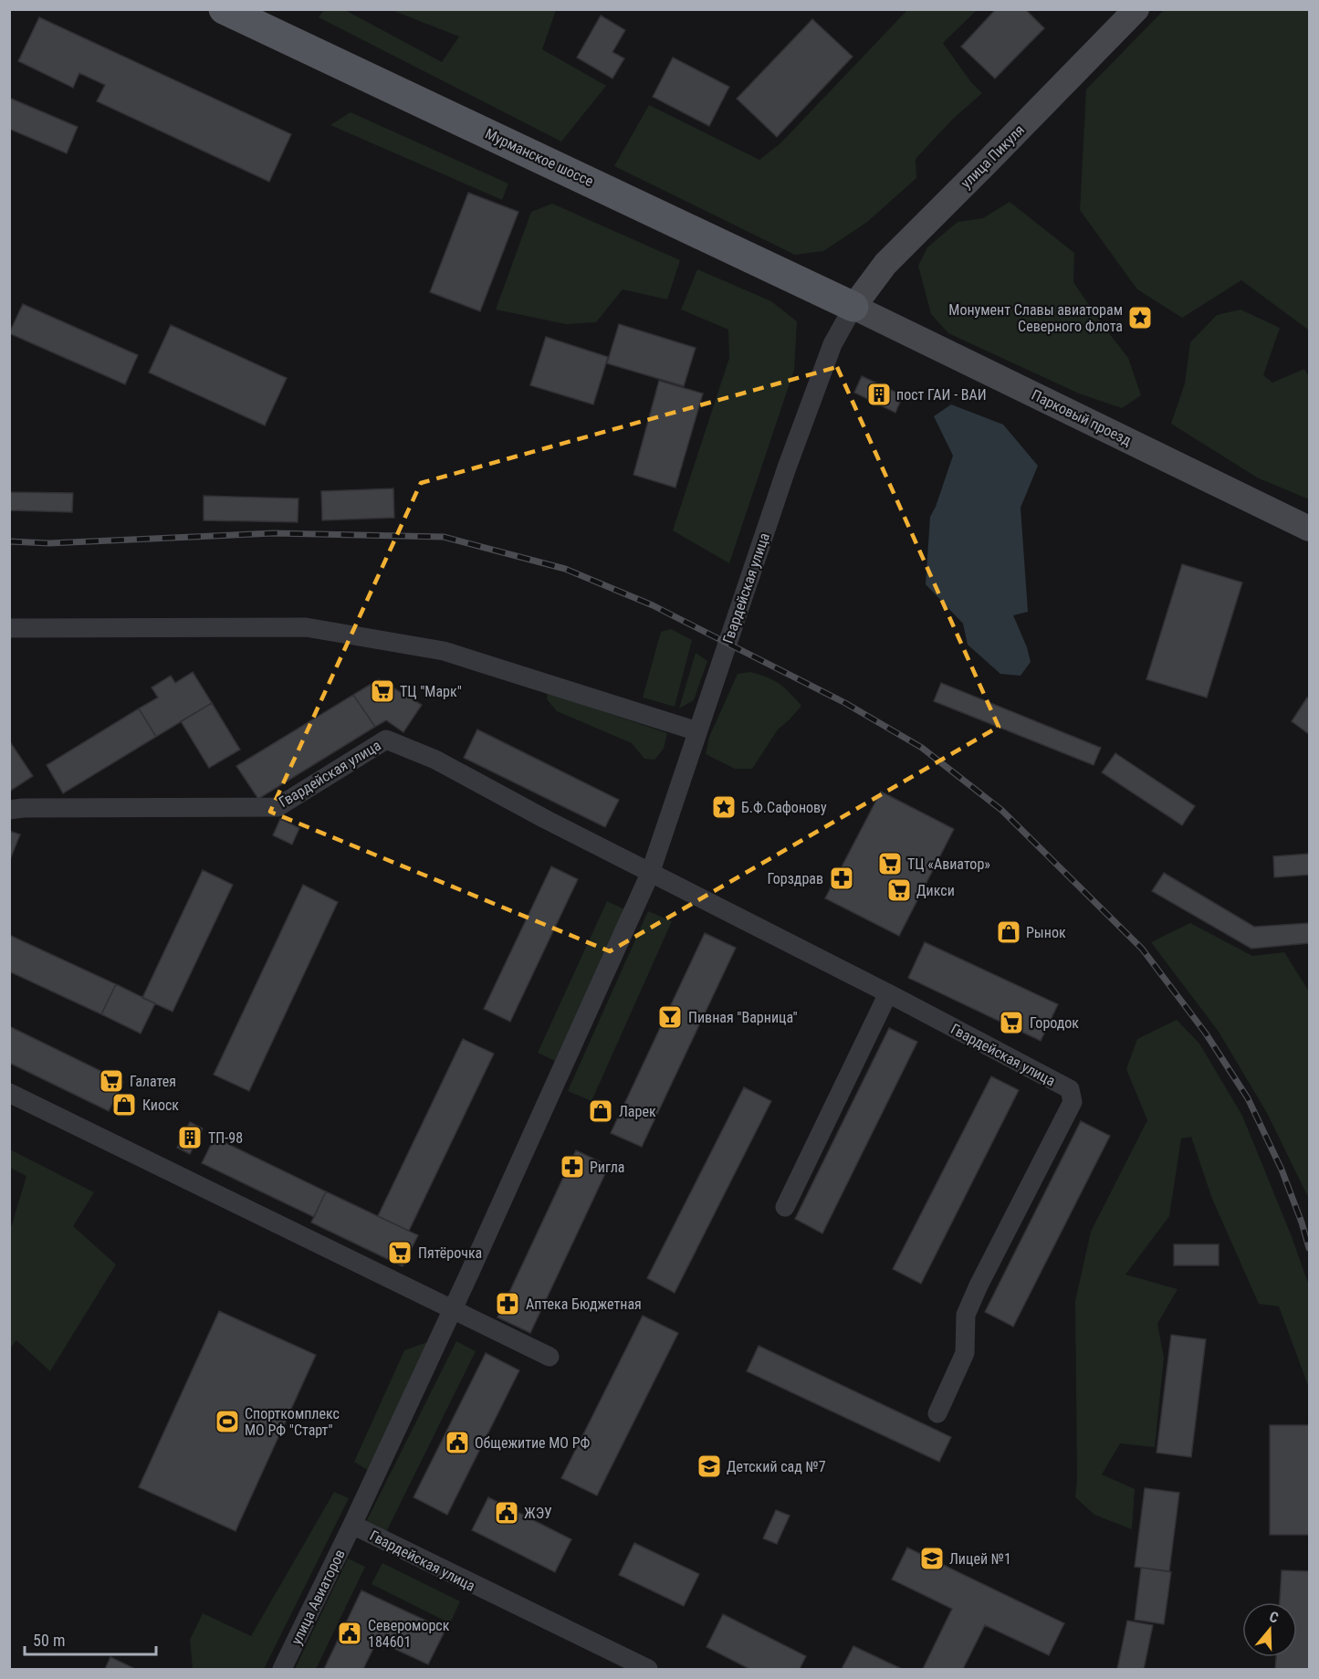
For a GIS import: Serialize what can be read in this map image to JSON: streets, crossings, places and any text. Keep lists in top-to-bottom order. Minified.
{"streets":{"main road":["улица Пикуля","Мурманское шоссе","Парковый проезд"],"street":["Гвардейская улица","улица Авиаторов"]},"crossings":[["улица Пикуля","Мурманское шоссе"],["улица Пикуля","Парковый проезд"],["улица Пикуля","Гвардейская улица"],["Мурманское шоссе","Парковый проезд"],["Мурманское шоссе","Гвардейская улица"],["Парковый проезд","Гвардейская улица"],["Гвардейская улица","улица Авиаторов"]],"places":{"place":["Монумент Славы авиаторам Северного Флота","Б.Ф.Сафонову"],"building":["пост ГАИ - ВАИ","ТП-98"],"supermarket":["ТЦ \"Марк\"","ТЦ «Авиатор»","Дикси","Городок","Галатея","Пятёрочка"],"pharmacy":["Горздрав","Ригла","Аптека Бюджетная"],"shop":["Рынок","Киоск","Ларек"],"bar":["Пивная \"Варница\""],"sports":["Спорткомплекс МО РФ \"Старт\""],"public building":["Общежитие МО РФ","ЖЭУ","Североморск 184601"],"school or university":["Детский сад №7","Лицей №1"]},"scale_bar":"50 m","north":"top"}
